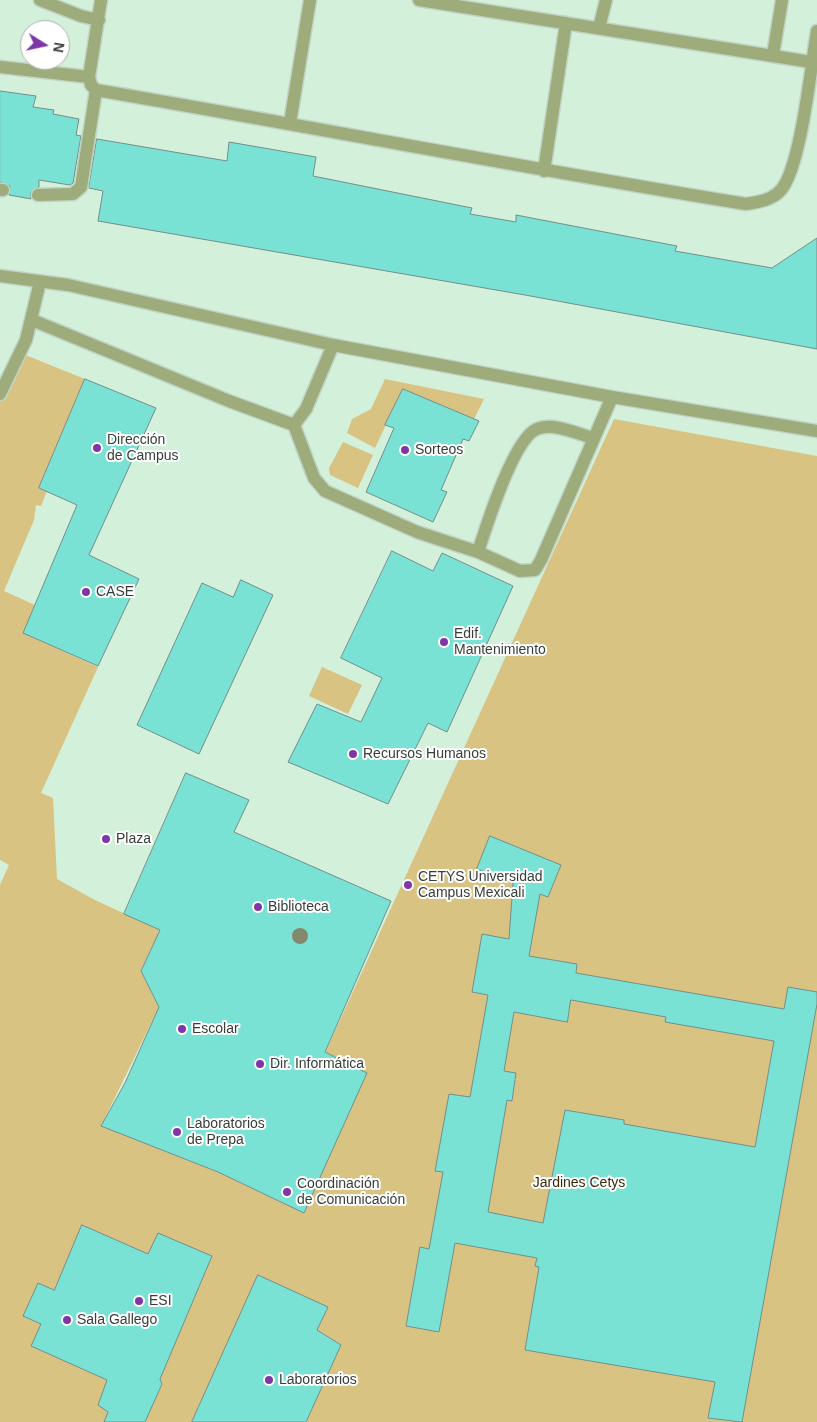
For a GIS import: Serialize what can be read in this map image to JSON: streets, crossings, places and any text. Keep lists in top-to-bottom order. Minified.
{"parks":["Jardines Cetys"],"places":["Dirección de Campus","Sorteos","CASE","Edif. Mantenimiento","Recursos Humanos","Plaza","CETYS Universidad Campus Mexicali","Biblioteca","Escolar","Dir. Informática","Laboratorios de Prepa","Coordinación de Comunicación","ESI","Sala Gallego","Laboratorios"],"north":"right"}
